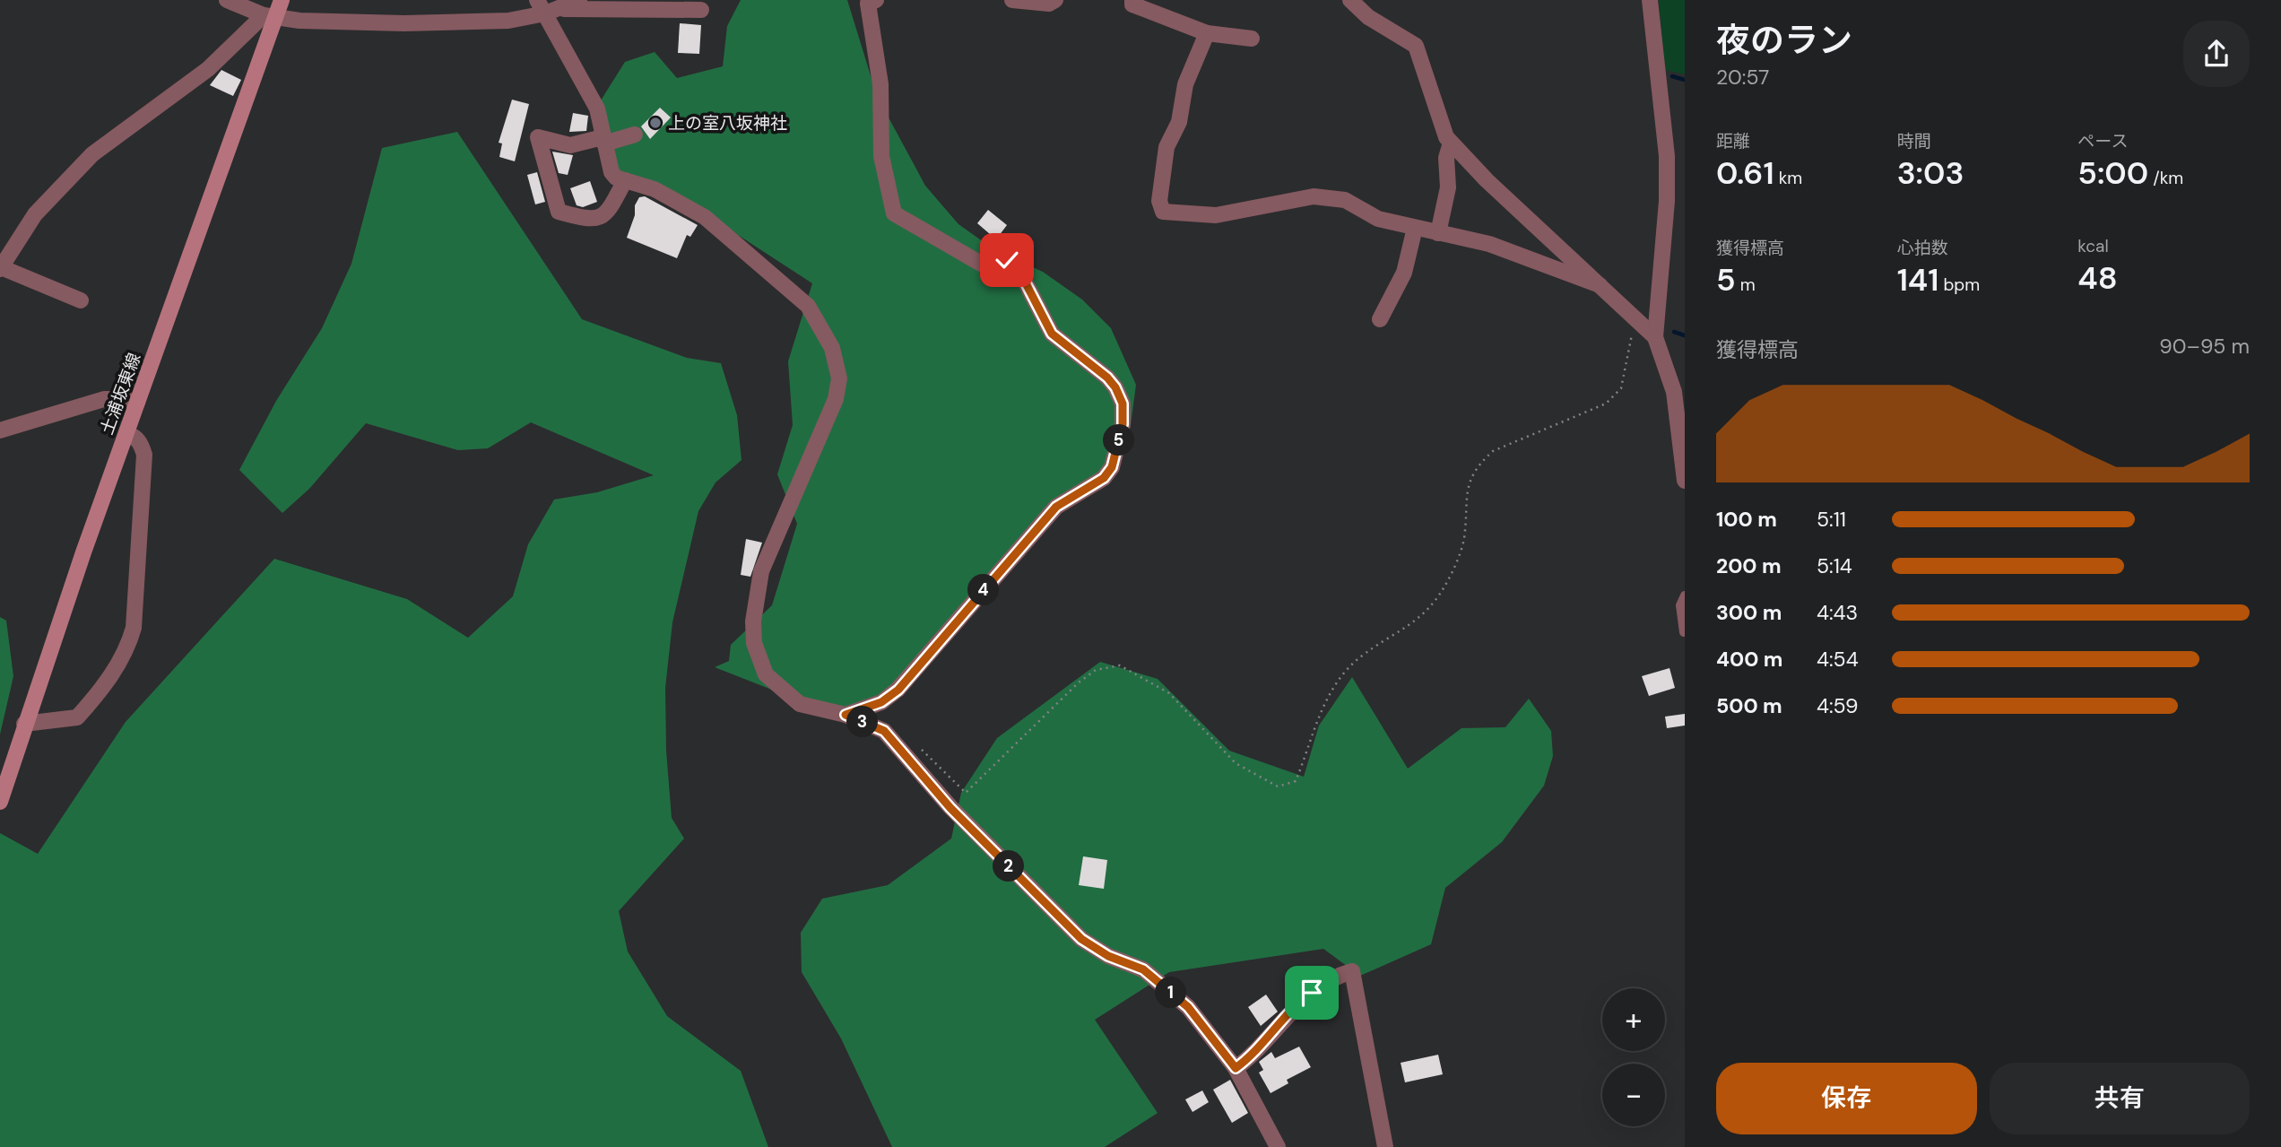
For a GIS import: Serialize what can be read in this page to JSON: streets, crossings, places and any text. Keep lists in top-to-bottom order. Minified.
{"streets":{"main road":["土浦坂東線"]},"places":["上の室八坂神社"],"page":{"heading":["夜のラン","20:57"],"stats":[["距離","0.61 km"],["時間","3:03"],["ペース","5:00 /km"],["獲得標高","5 m"],["心拍数","141 bpm"],["kcal","48"]],"chart":["獲得標高","90–95 m"],"pins":["5","4","3","2","1"],"list":[{"name":"100 m","note":"5:11"},{"name":"200 m","note":"5:14"},{"name":"300 m","note":"4:43"},{"name":"400 m","note":"4:54"},{"name":"500 m","note":"4:59"}],"map_buttons":["+","−"],"buttons":["保存","共有"]}}
